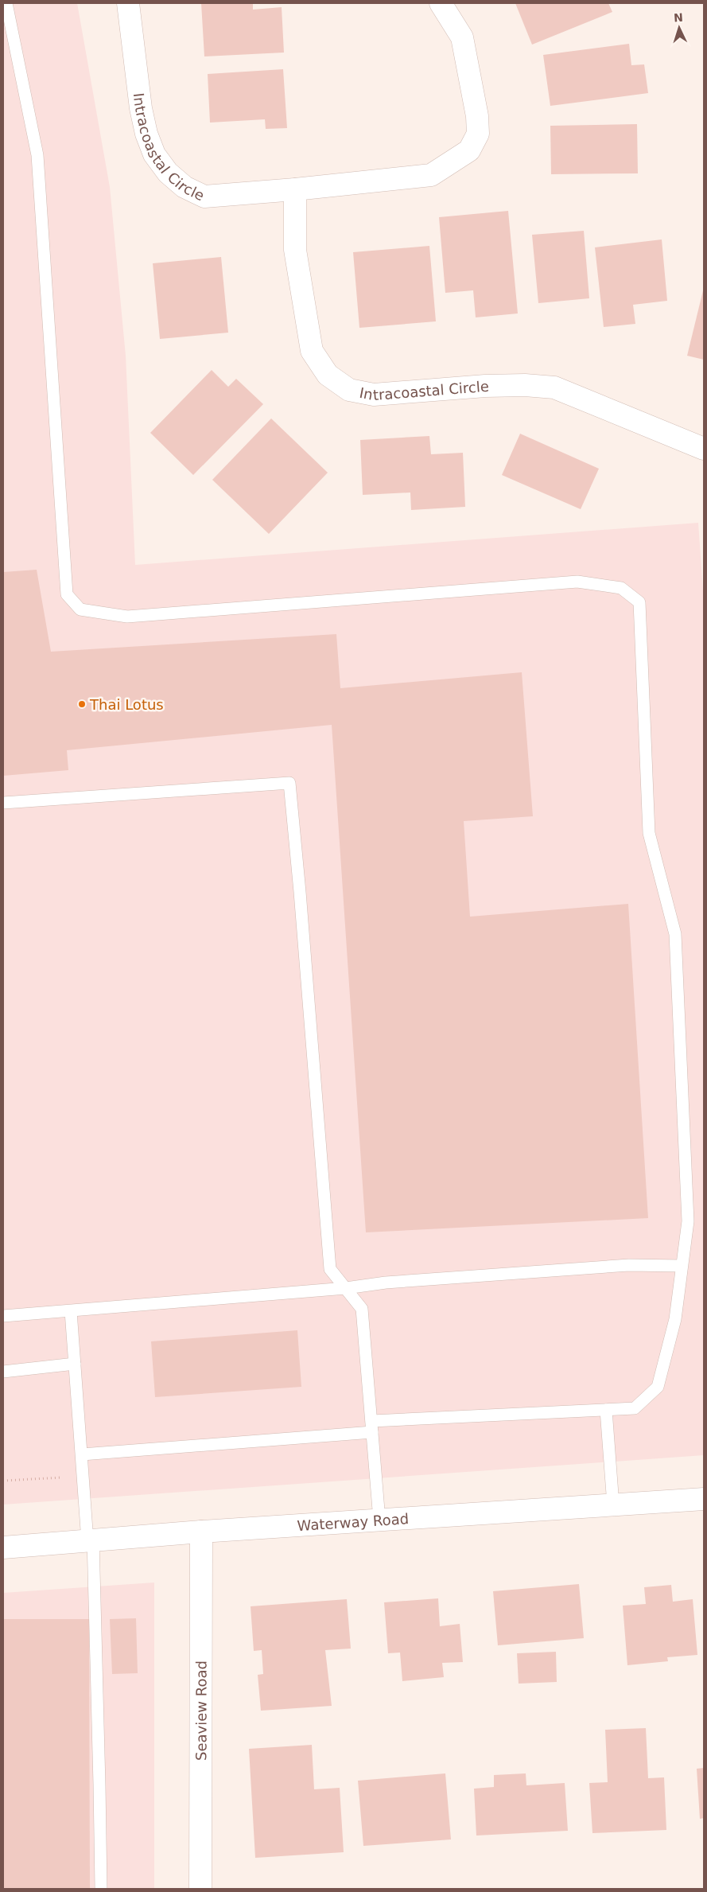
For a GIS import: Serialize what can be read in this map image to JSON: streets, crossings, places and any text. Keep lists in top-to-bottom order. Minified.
{"streets":{"street":["Intracoastal Circle","Waterway Road","Seaview Road"]},"crossings":[["Waterway Road","Seaview Road"]],"places":["Thai Lotus"],"north":"top"}
